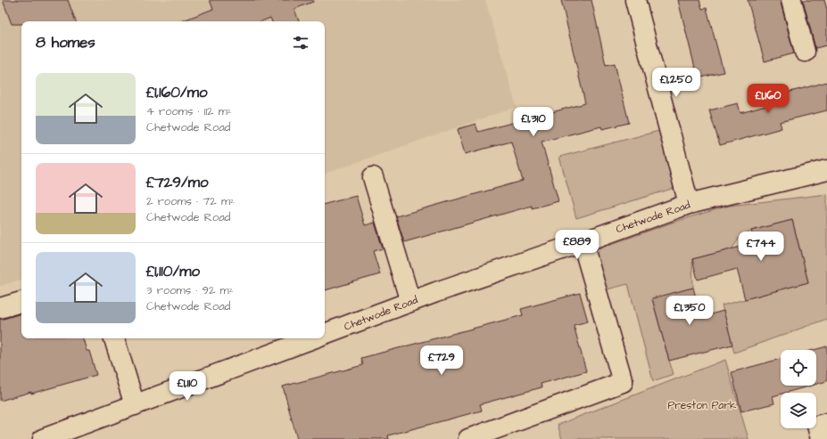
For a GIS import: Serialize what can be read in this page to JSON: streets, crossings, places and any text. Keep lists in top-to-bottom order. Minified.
{"streets":{"street":["Chetwode Road"]},"parks":["Preston Park"],"page":{"heading":"8 homes","list":[{"name":"£1,160/mo","note":"4 rooms · 112 m² · Chetwode Road"},{"name":"£729/mo","note":"2 rooms · 72 m² · Chetwode Road"},{"name":"£1,110/mo","note":"3 rooms · 92 m² · Chetwode Road"}],"price":["£1,250","£1,160","£1,310","£889","£744","£1,350","£729","£1,110"]}}
